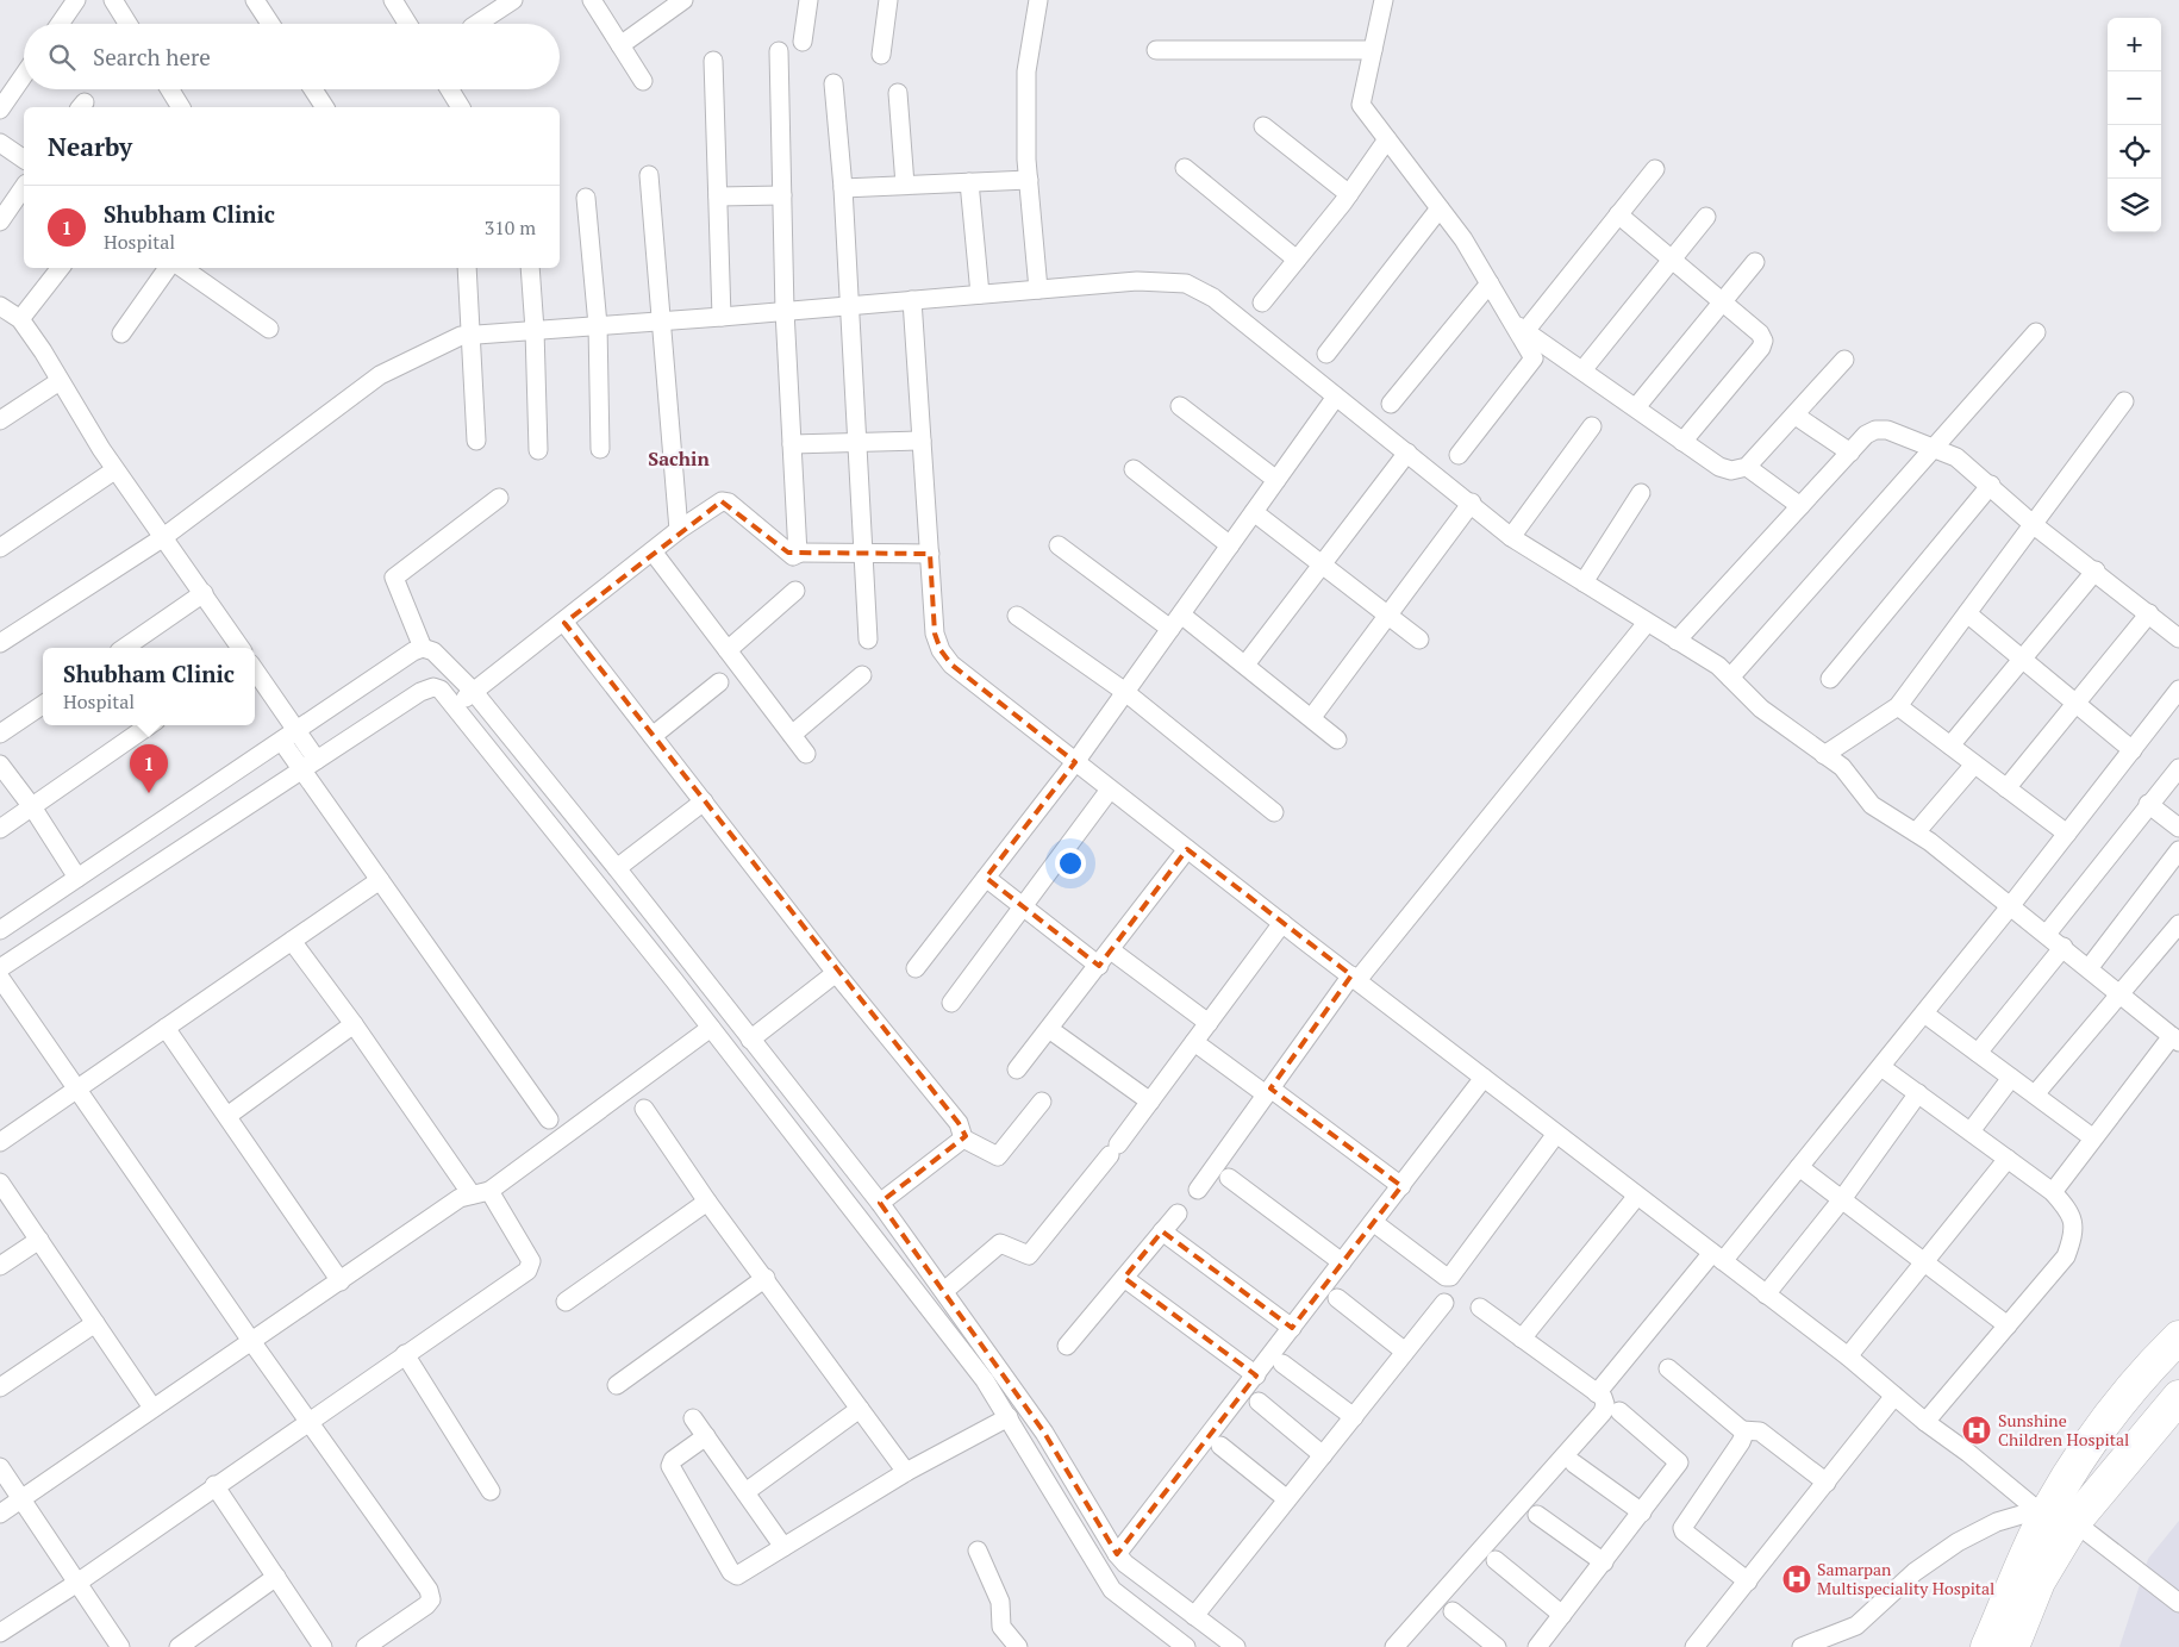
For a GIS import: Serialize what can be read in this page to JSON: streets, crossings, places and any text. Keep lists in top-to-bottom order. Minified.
{"districts":["Sachin"],"places":{"hospital":["Sunshine Children Hospital","Samarpan Multispeciality Hospital"]},"page":{"map_buttons":["+","−"],"search":"Search here","heading":"Nearby","list":[{"mark":"1","name":"Shubham Clinic","note":"Hospital","value":"310 m"}],"popup":["Shubham Clinic","Hospital"],"pins":"1"}}
